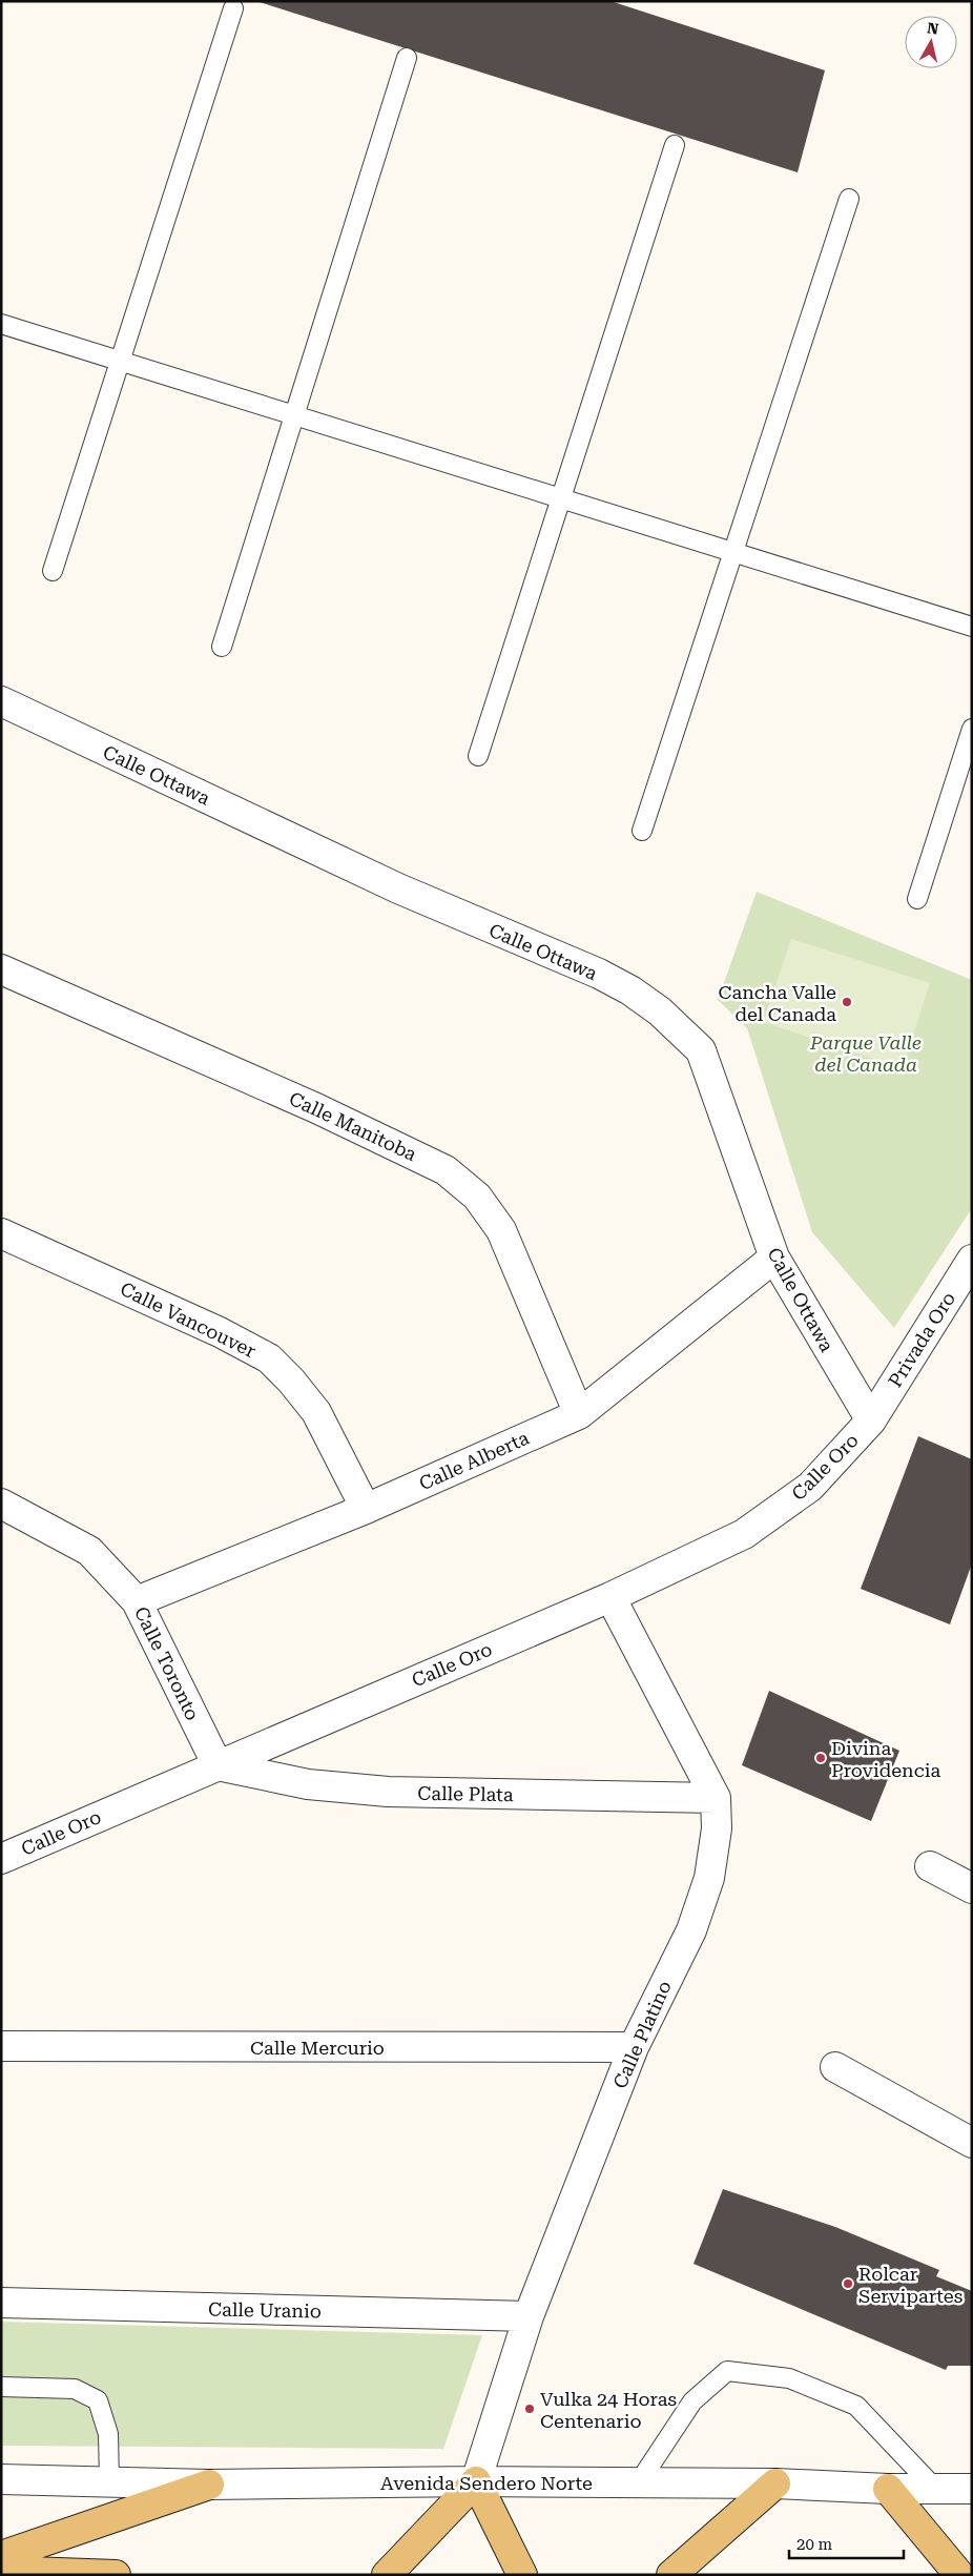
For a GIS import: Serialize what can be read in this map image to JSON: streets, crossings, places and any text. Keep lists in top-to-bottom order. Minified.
{"streets":{"street":["Calle Ottawa","Calle Manitoba","Calle Vancouver","Privada Oro","Calle Alberta","Calle Oro","Calle Toronto","Calle Plata","Calle Platino","Calle Mercurio","Calle Uranio","Avenida Sendero Norte"]},"crossings":[["Calle Ottawa","Privada Oro"],["Calle Ottawa","Calle Alberta"],["Calle Ottawa","Calle Oro"],["Calle Manitoba","Calle Alberta"],["Calle Vancouver","Calle Alberta"],["Privada Oro","Calle Oro"],["Calle Alberta","Calle Toronto"],["Calle Oro","Calle Toronto"],["Calle Oro","Calle Plata"],["Calle Oro","Calle Platino"],["Calle Toronto","Calle Plata"],["Calle Plata","Calle Platino"],["Calle Platino","Calle Mercurio"],["Calle Platino","Calle Uranio"],["Calle Platino","Avenida Sendero Norte"]],"parks":["Parque Valle del Canada"],"places":["Cancha Valle del Canada","Divina Providencia","Rolcar Servipartes","Vulka 24 Horas Centenario"],"scale_bar":"20 m","north":"top"}
